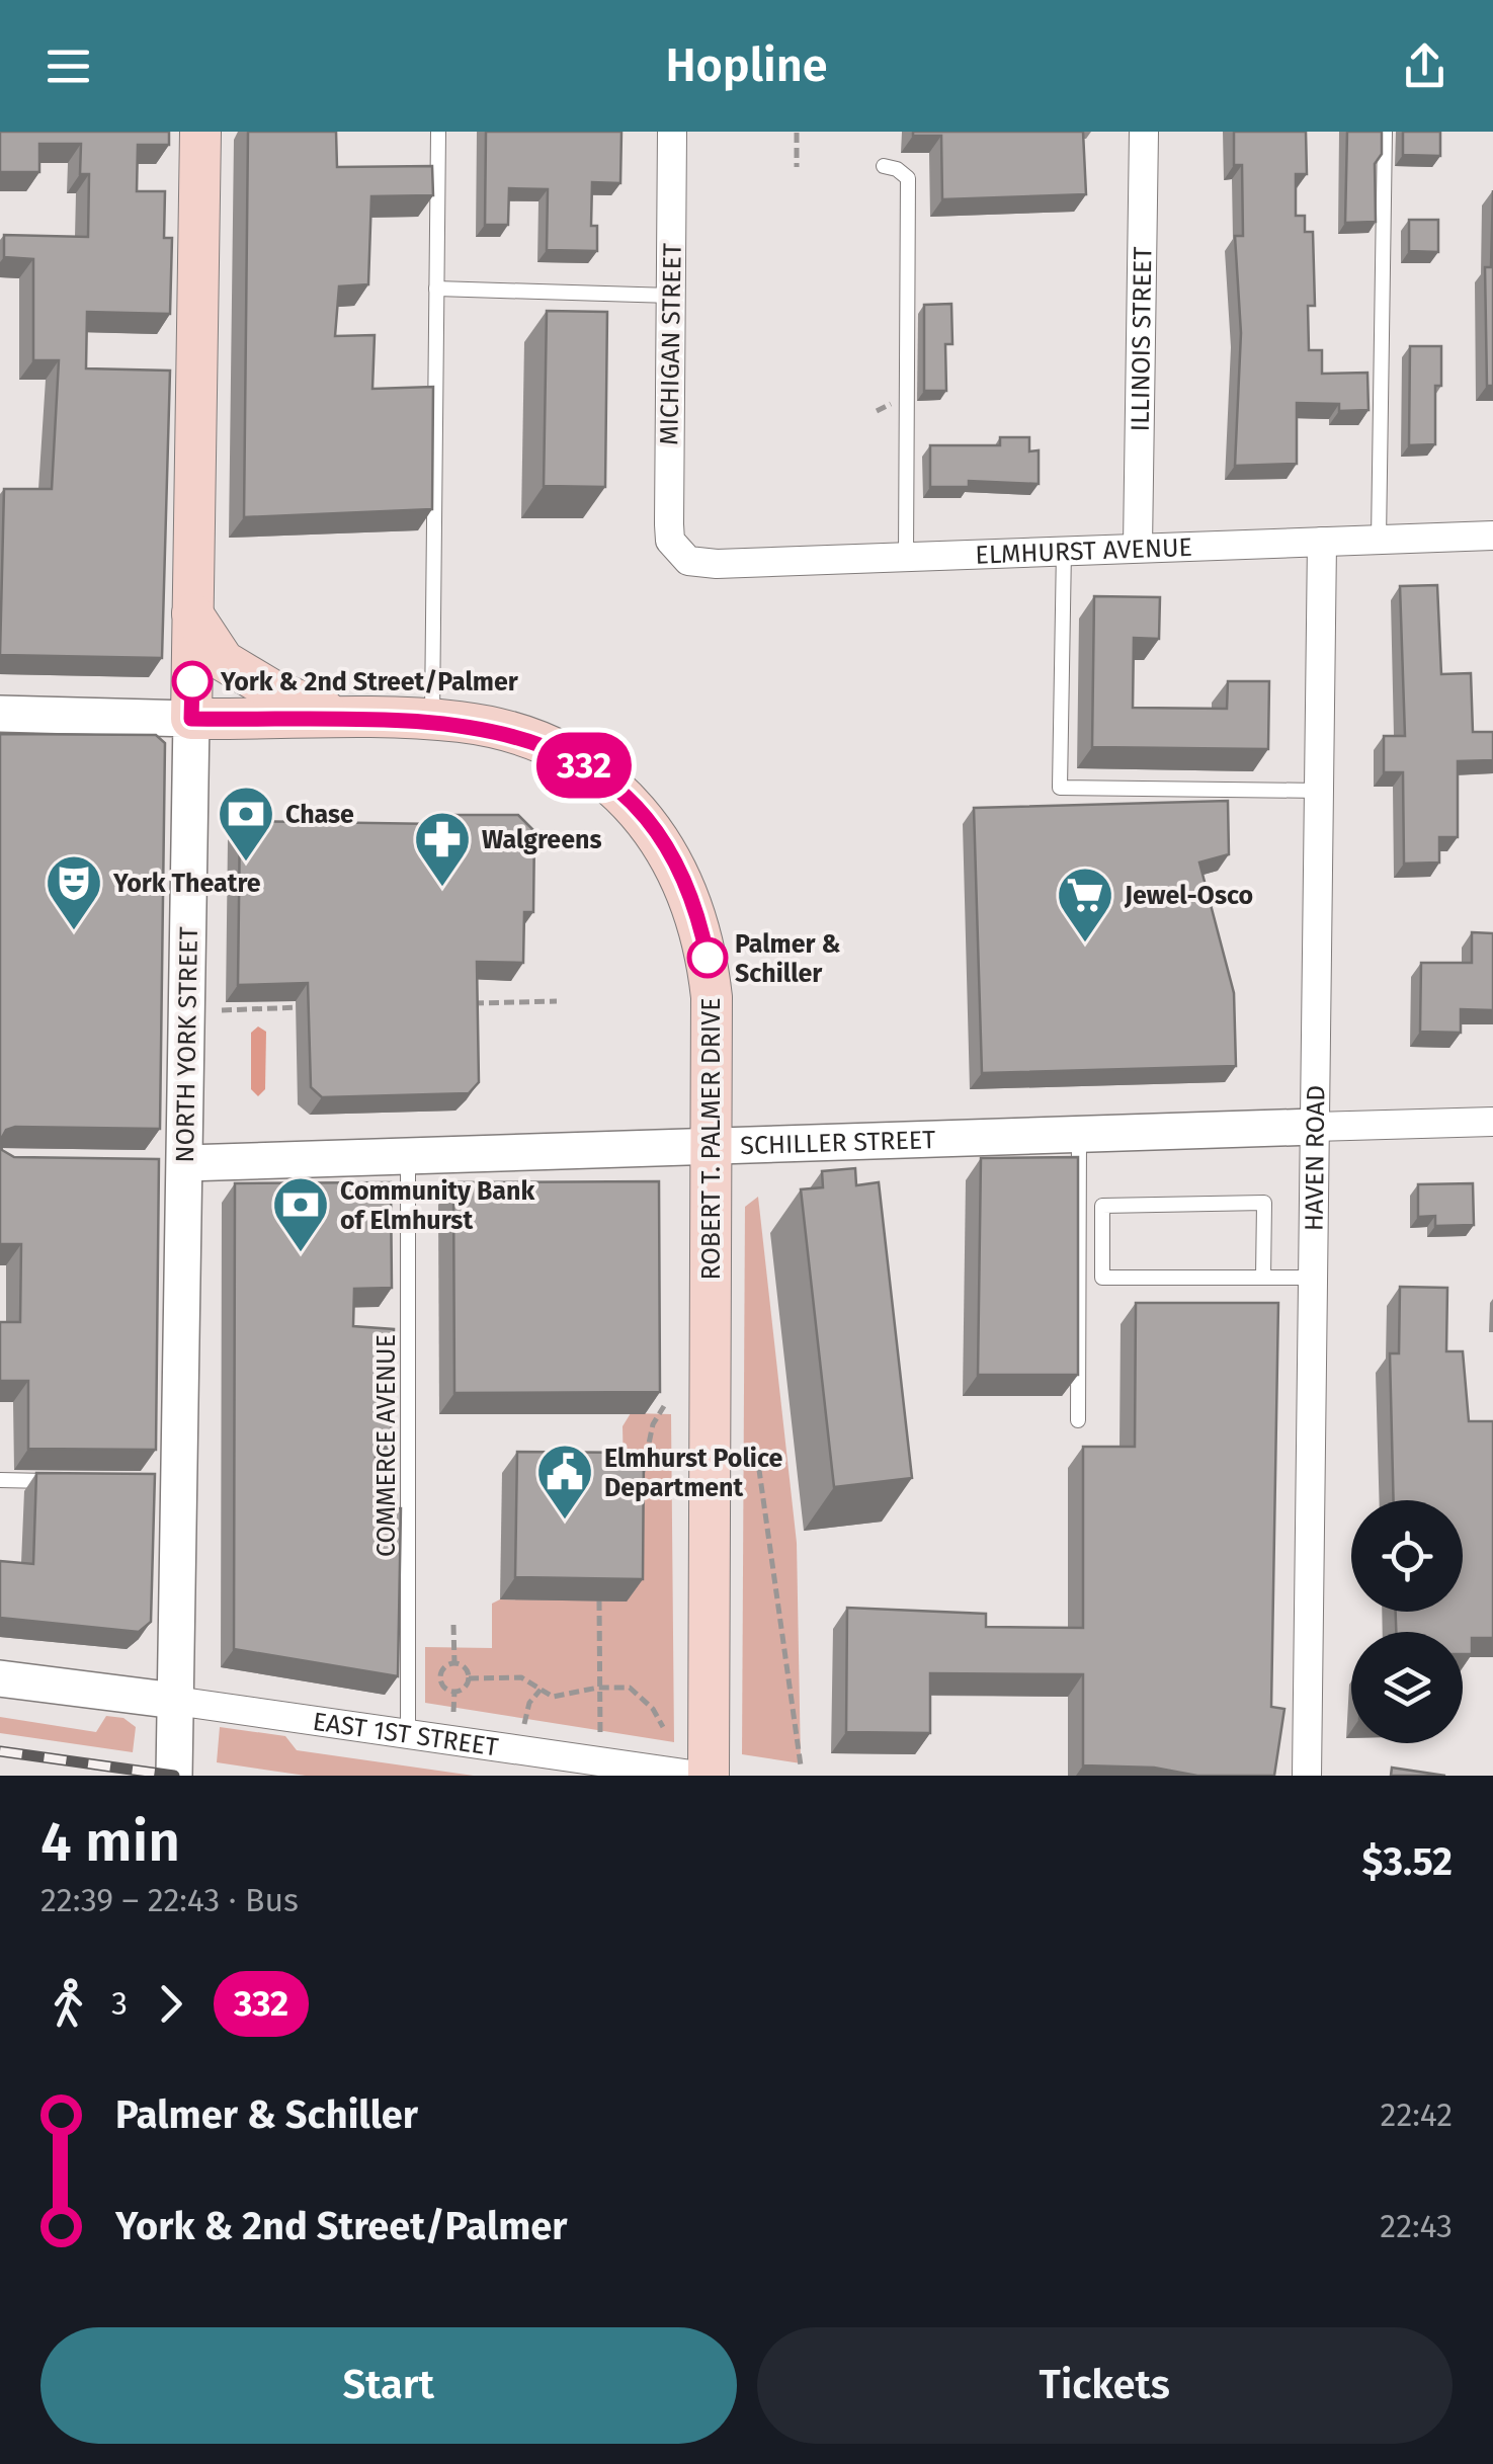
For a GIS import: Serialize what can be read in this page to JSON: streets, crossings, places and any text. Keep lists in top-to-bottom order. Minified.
{"streets":{"main road":["NORTH YORK STREET","ROBERT T. PALMER DRIVE"],"street":["ILLINOIS STREET","MICHIGAN STREET","ELMHURST AVENUE","SCHILLER STREET","HAVEN ROAD","EAST 1ST STREET"],"lane":["COMMERCE AVENUE"]},"crossings":[["ILLINOIS STREET","ELMHURST AVENUE"],["MICHIGAN STREET","ELMHURST AVENUE"],["ELMHURST AVENUE","HAVEN ROAD"],["NORTH YORK STREET","ROBERT T. PALMER DRIVE"],["NORTH YORK STREET","SCHILLER STREET"],["NORTH YORK STREET","EAST 1ST STREET"],["ROBERT T. PALMER DRIVE","SCHILLER STREET"],["SCHILLER STREET","HAVEN ROAD"],["SCHILLER STREET","COMMERCE AVENUE"],["COMMERCE AVENUE","EAST 1ST STREET"]],"places":{"other":["York & 2nd Street/Palmer","Palmer & Schiller"],"bank":["Chase","Community Bank of Elmhurst"],"pharmacy":["Walgreens"],"theatre":["York Theatre"],"supermarket":["Jewel-Osco"],"public building":["Elmhurst Police Department"]},"lines":["bus line 332"],"page":{"header":"Hopline","on_map":"332","heading":["4 min","22:39 – 22:43 · Bus","$3.52"],"legs":["3","332"],"list":[{"name":"Palmer & Schiller","value":"22:42"},{"name":"York & 2nd Street/Palmer","value":"22:43"}],"buttons":["Start","Tickets"]}}
